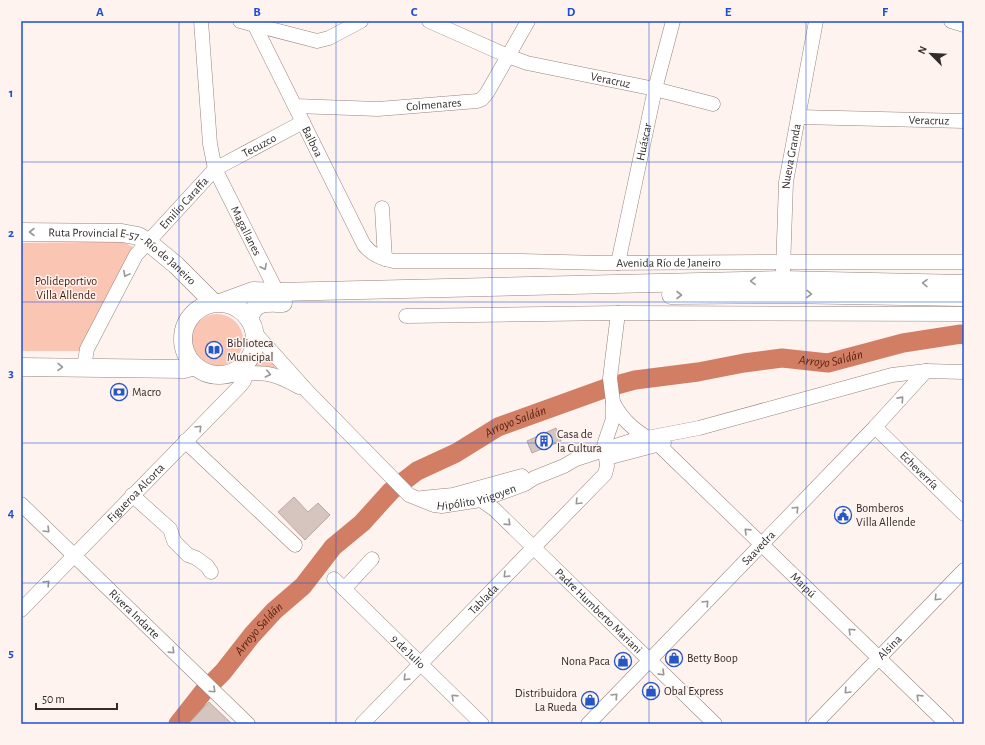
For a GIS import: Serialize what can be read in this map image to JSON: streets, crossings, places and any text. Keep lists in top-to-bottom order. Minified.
{"streets":{"main road":["Ruta Provincial E-57 - Río de Janeiro"],"street":["Veracruz","Colmenares","Balboa","Huáscar","Tecuzco","Nueva Granda","Emilio Caraffa","Magallanes","Avenida Río de Janeiro","Echeverría","Figueroa Alcorta","Hipólito Yrigoyen","Saavedra","Maipú","Tablada","Padre Humberto Mariani","Rivera Indarte","Alsina","9 de Julio"]},"crossings":[["Veracruz","Colmenares"],["Veracruz","Huáscar"],["Veracruz","Nueva Granda"],["Colmenares","Balboa"],["Balboa","Tecuzco"],["Balboa","Avenida Río de Janeiro"],["Huáscar","Avenida Río de Janeiro"],["Tecuzco","Emilio Caraffa"],["Tecuzco","Magallanes"],["Nueva Granda","Avenida Río de Janeiro"],["Emilio Caraffa","Magallanes"],["Emilio Caraffa","Ruta Provincial E-57 - Río de Janeiro"],["Ruta Provincial E-57 - Río de Janeiro","Figueroa Alcorta"],["Echeverría","Saavedra"],["Figueroa Alcorta","Rivera Indarte"],["Hipólito Yrigoyen","Tablada"],["Hipólito Yrigoyen","Padre Humberto Mariani"],["Saavedra","Maipú"],["Saavedra","Padre Humberto Mariani"],["Maipú","Alsina"],["Tablada","Padre Humberto Mariani"],["Tablada","9 de Julio"]],"one_way":["Emilio Caraffa","Magallanes","Figueroa Alcorta","Saavedra","Maipú","Tablada","Padre Humberto Mariani","Alsina","9 de Julio"],"water":["Arroyo Saldán"],"parks":["Polideportivo Villa Allende"],"places":{"library":["Biblioteca Municipal"],"bank":["Macro"],"building":["Casa de la Cultura"],"public building":["Bomberos Villa Allende"],"shop":["Betty Boop","Nona Paca","Obal Express","Distribuidora La Rueda"]},"scale_bar":"50 m","north":"top left","grid":{"columns":["A","B","C","D","E","F"],"rows":["1","2","3","4","5"]}}
